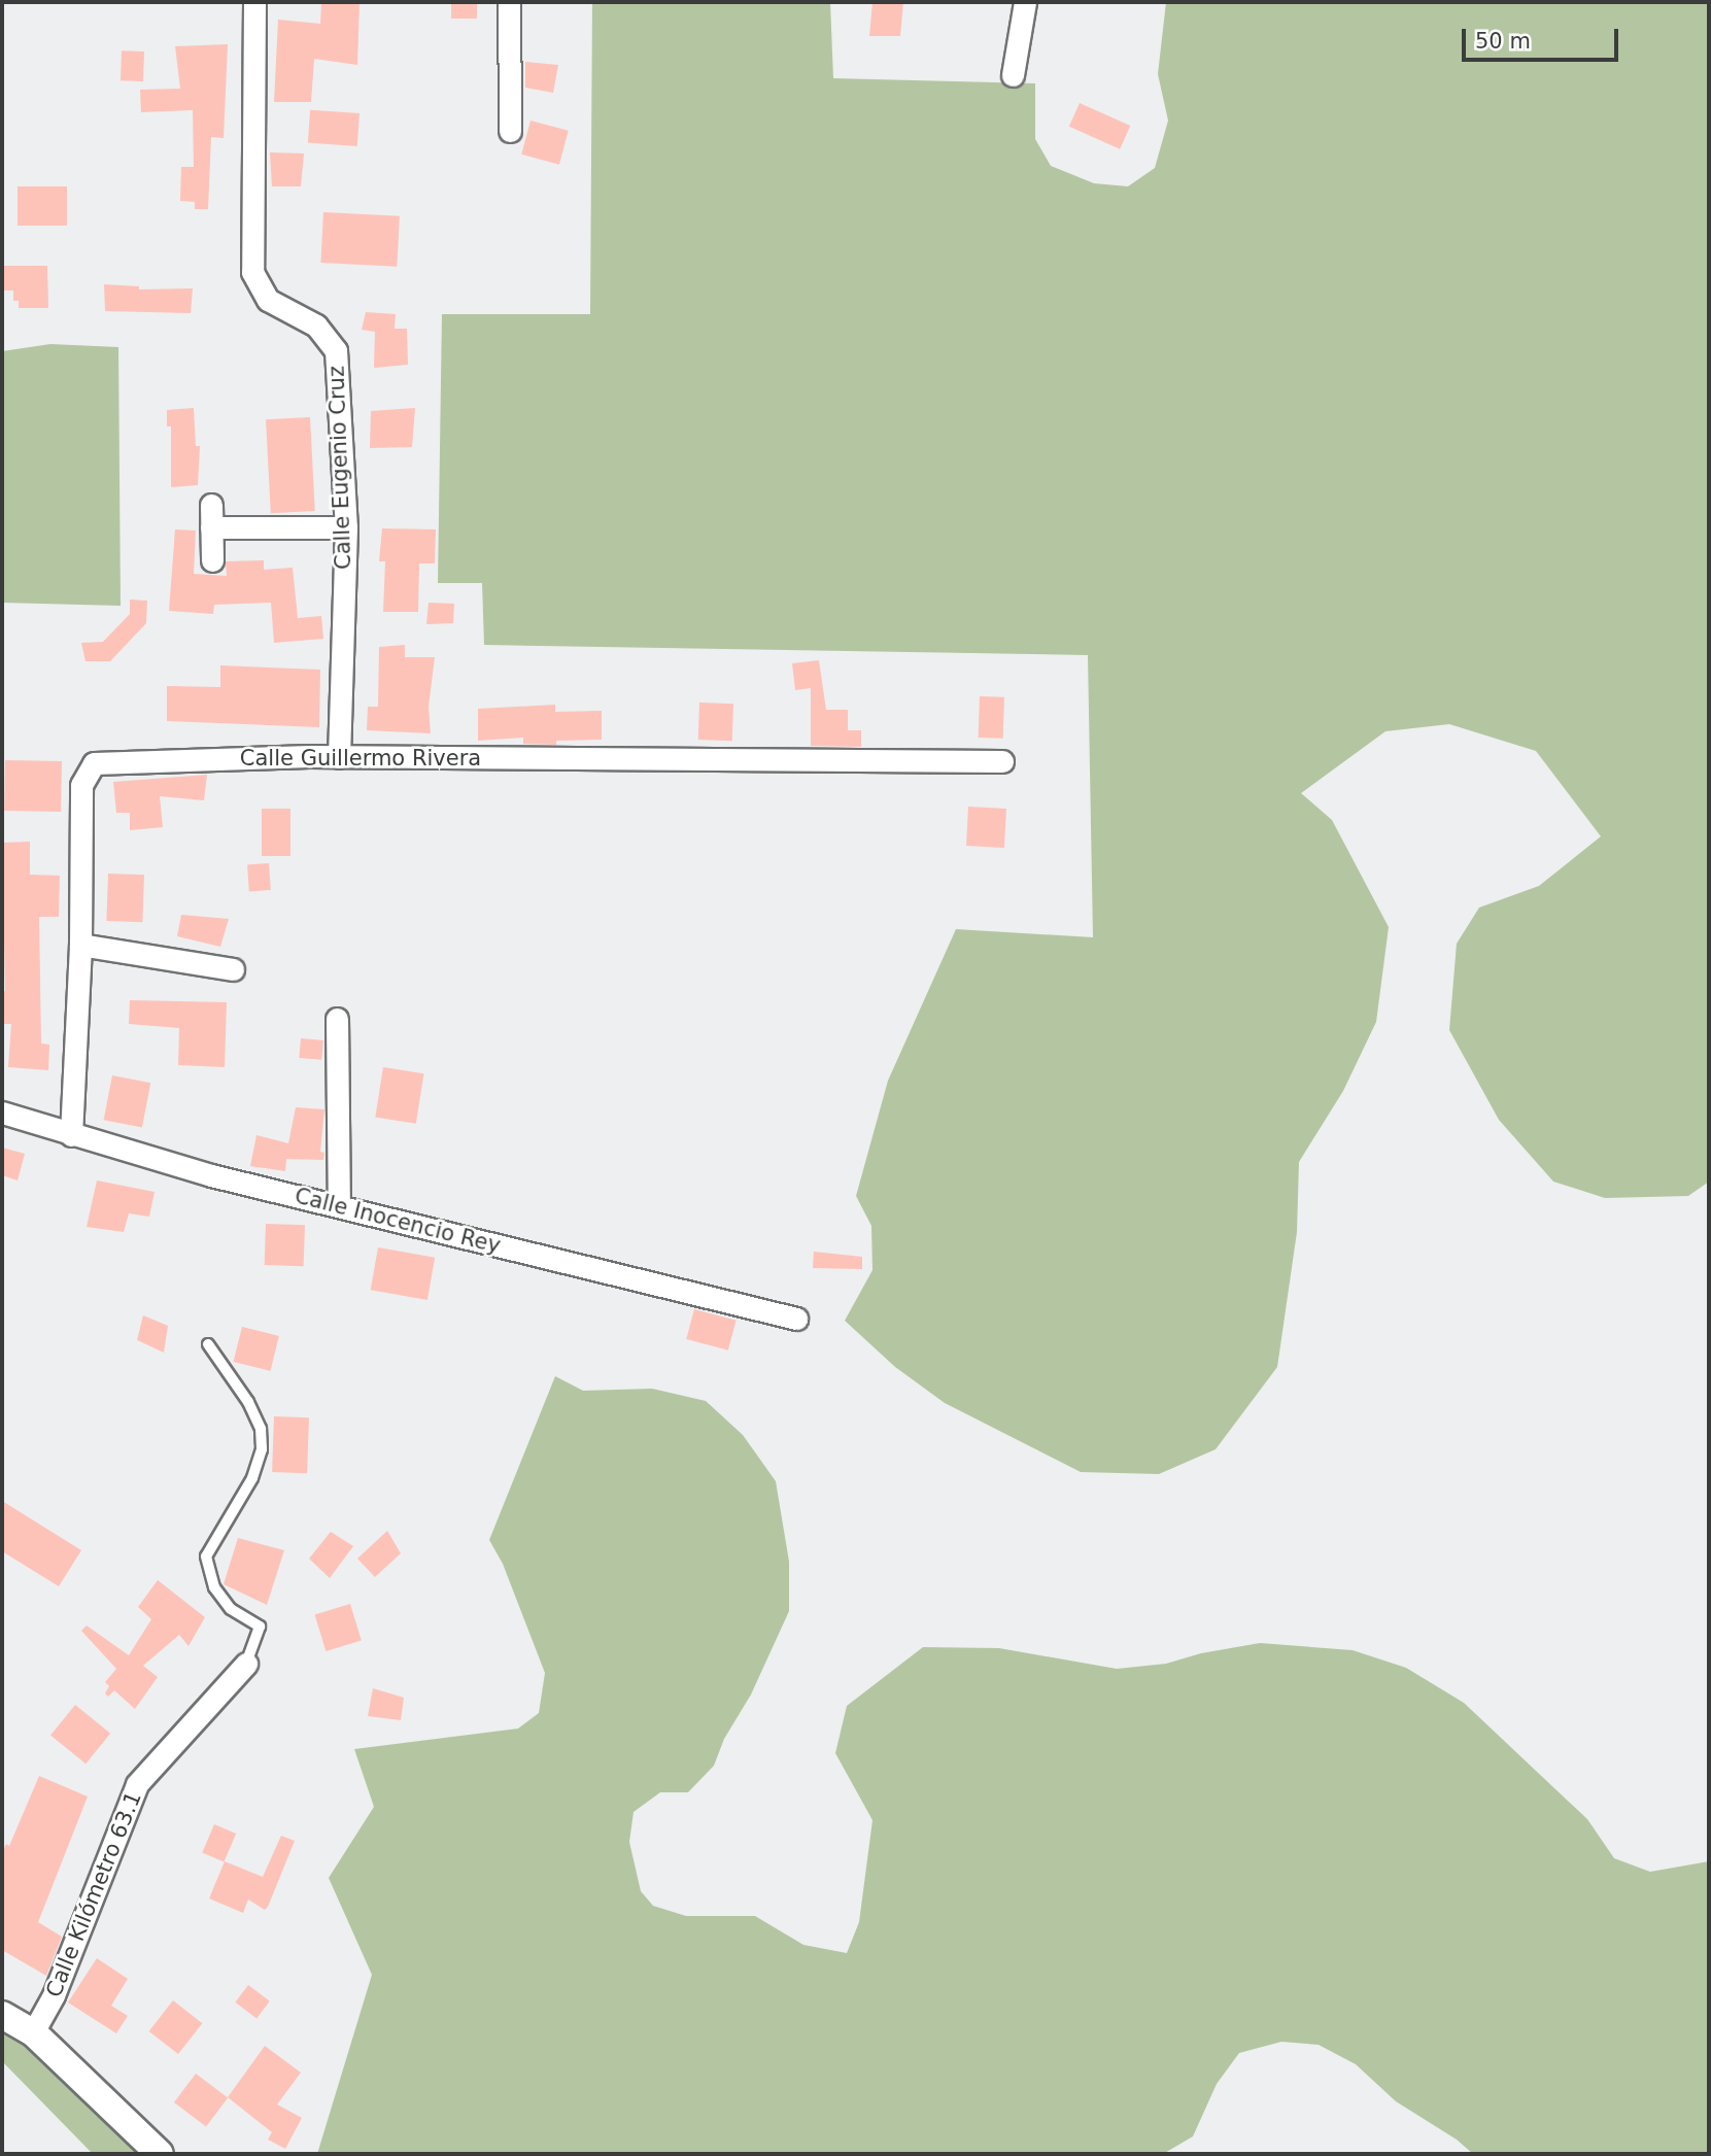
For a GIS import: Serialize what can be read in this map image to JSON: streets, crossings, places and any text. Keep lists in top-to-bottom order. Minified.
{"streets":{"street":["Calle Eugenio Cruz","Calle Guillermo Rivera","Calle Inocencio Rey","Calle Kilómetro 63.1"]},"crossings":[["Calle Eugenio Cruz","Calle Guillermo Rivera"],["Calle Guillermo Rivera","Calle Inocencio Rey"]],"scale_bar":"50 m"}
